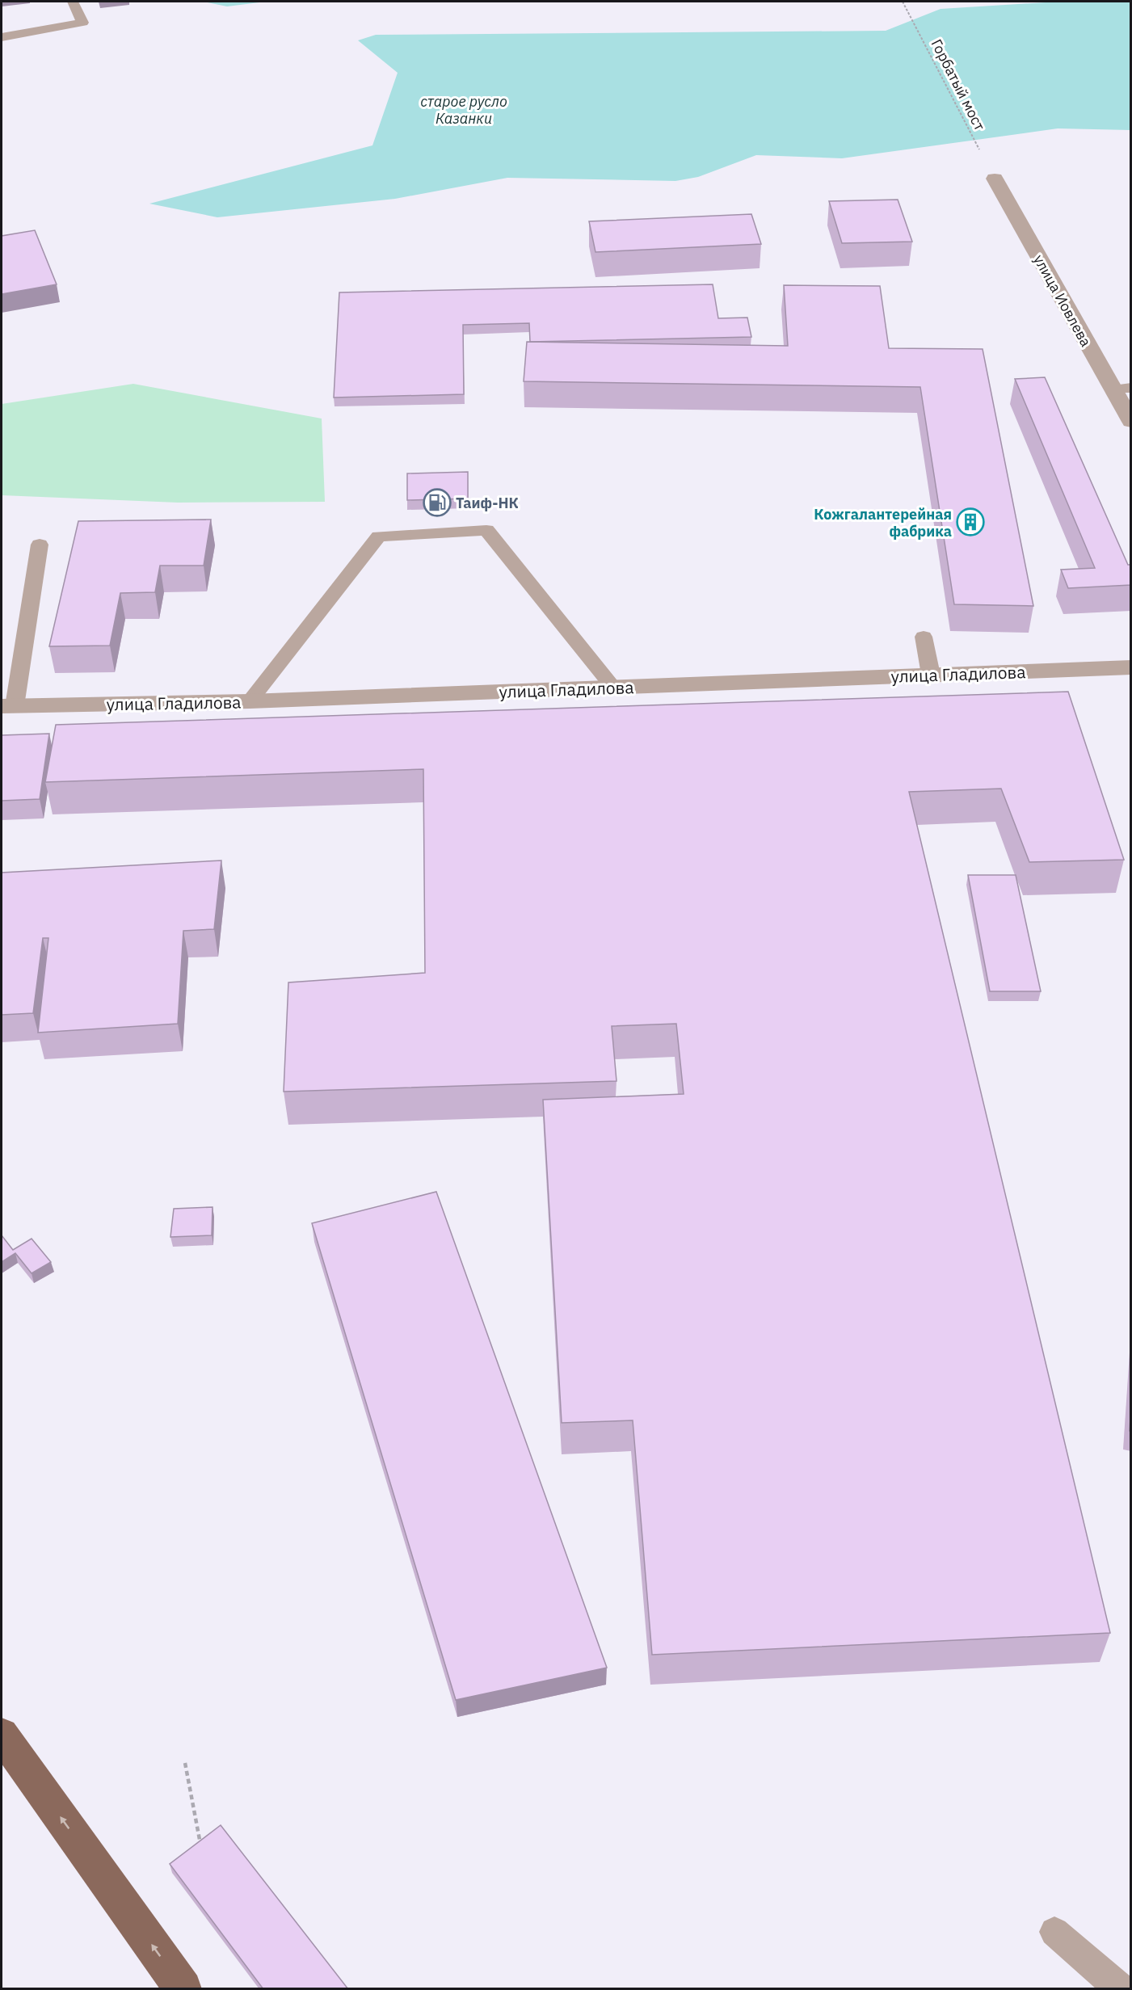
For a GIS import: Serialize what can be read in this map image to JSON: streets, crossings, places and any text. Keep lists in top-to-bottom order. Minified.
{"streets":{"street":["улица Иовлева","улица Гладилова"],"path":["Горбатый мост"]},"crossings":[["Горбатый мост","улица Иовлева"]],"water":["старое русло Казанки"],"places":{"fuel station":["Таиф-НК"],"building":["Кожгалантерейная фабрика"]}}
